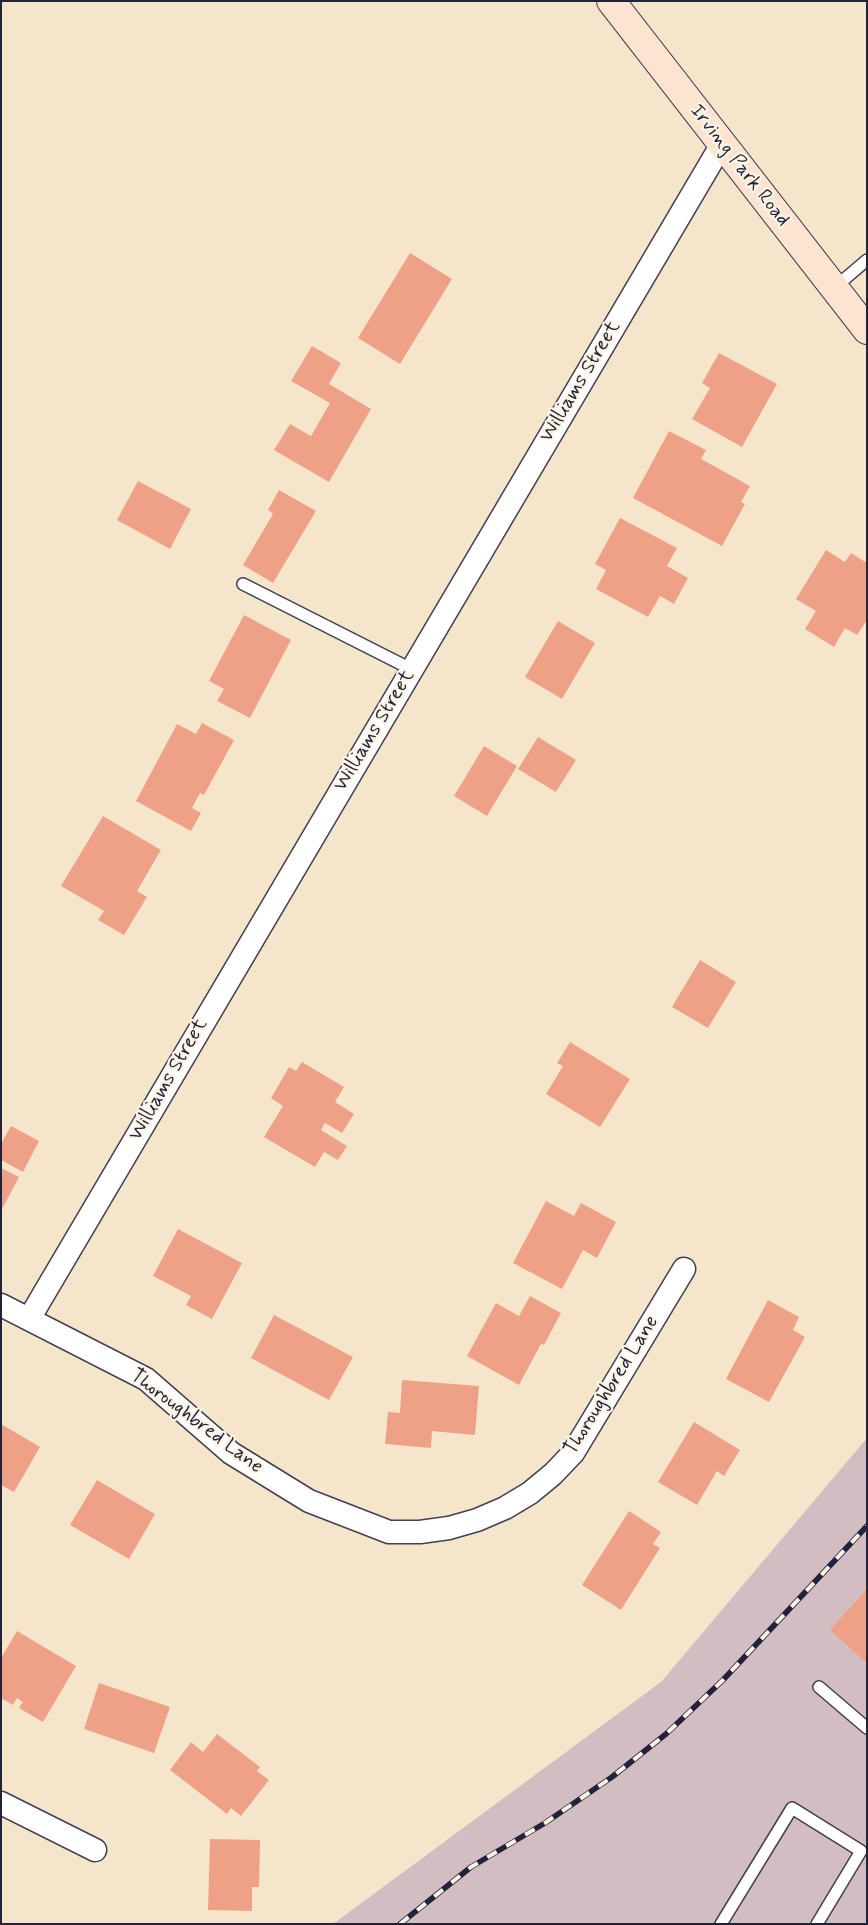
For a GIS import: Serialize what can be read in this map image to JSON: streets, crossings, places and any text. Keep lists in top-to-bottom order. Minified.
{"streets":{"main road":["Irving Park Road"],"street":["Williams Street","Thoroughbred Lane"]},"crossings":[["Irving Park Road","Williams Street"],["Williams Street","Thoroughbred Lane"]]}
